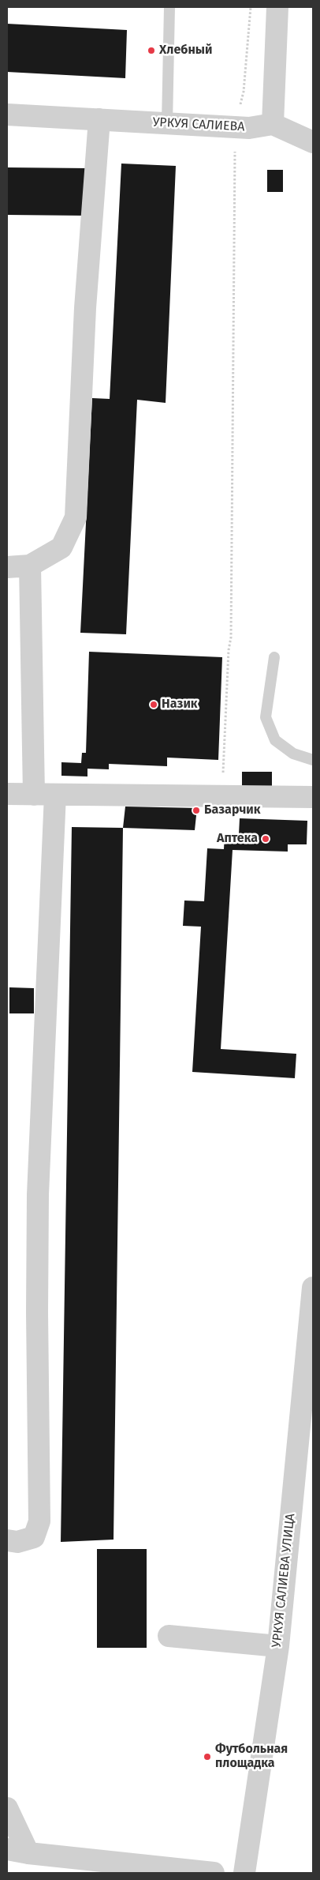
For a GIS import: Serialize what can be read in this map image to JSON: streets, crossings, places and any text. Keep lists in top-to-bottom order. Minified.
{"streets":{"street":["УРКУЯ САЛИЕВА","УРКУЯ САЛИЕВА УЛИЦА"]},"places":["Хлебный","Назик","Базарчик","Аптека","Футбольная площадка"]}
